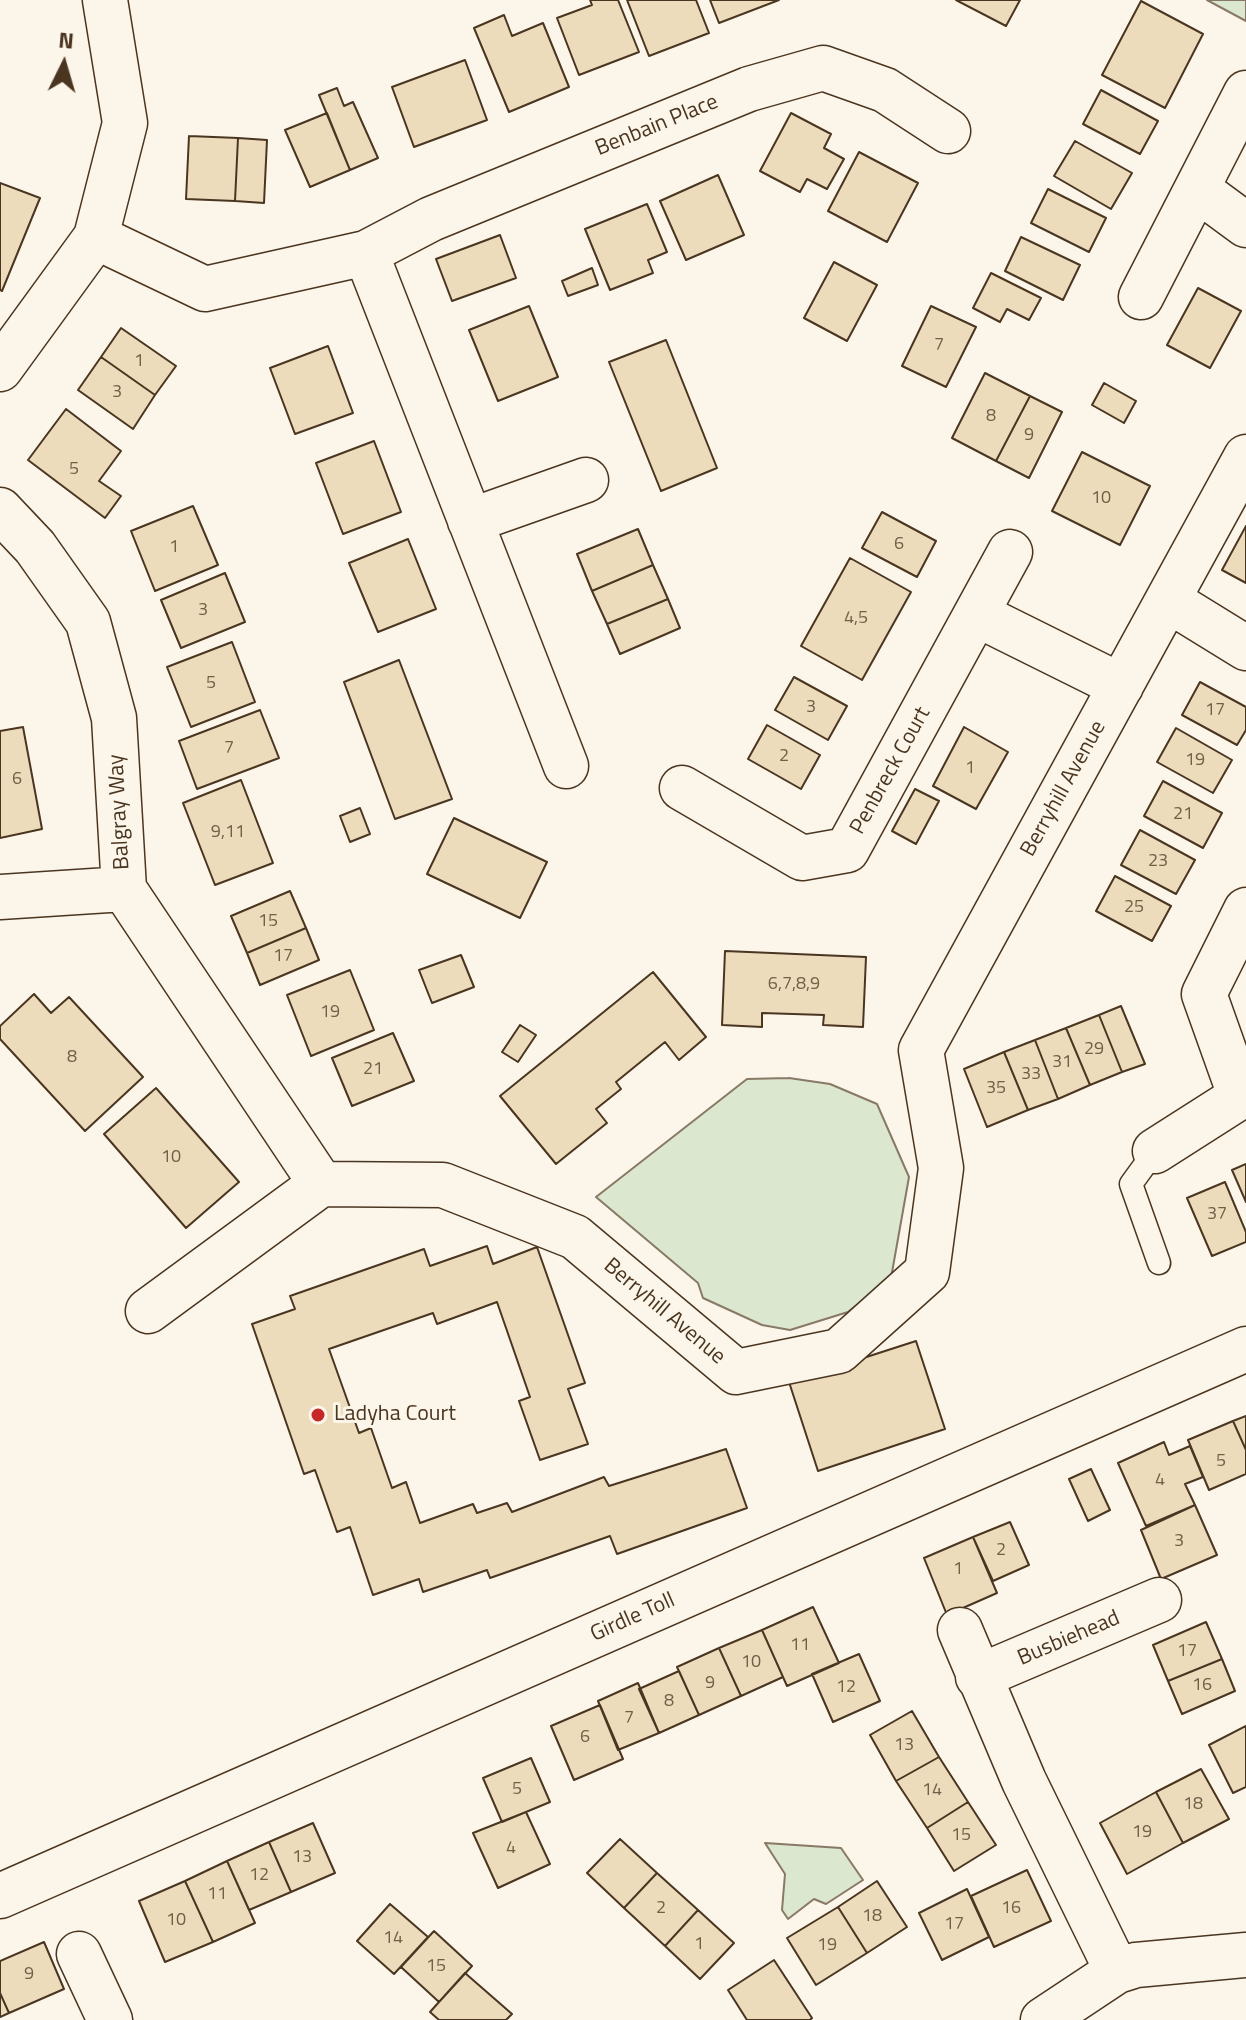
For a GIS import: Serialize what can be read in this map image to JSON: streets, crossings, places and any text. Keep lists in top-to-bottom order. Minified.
{"streets":{"street":["Benbain Place","Penbreck Court","Berryhill Avenue","Balgray Way","Girdle Toll","Busbiehead"]},"crossings":[["Berryhill Avenue","Balgray Way"]],"places":["Ladyha Court"],"house_numbers":["7","1","3","8","9","5","10","6","1","3","4,5","5","3","17","7","2","19","1","6","21","9,11","23","25","15","17","6,7,8,9","19","29","8","31","21","33","35","10","37","5","4","3","2","1","11","17","10","9","16","12","8","7","6","13","5","14","18","19","15","4","13","12","11","2","16","18","10","17","14","1","19","15","9"],"north":"top"}
